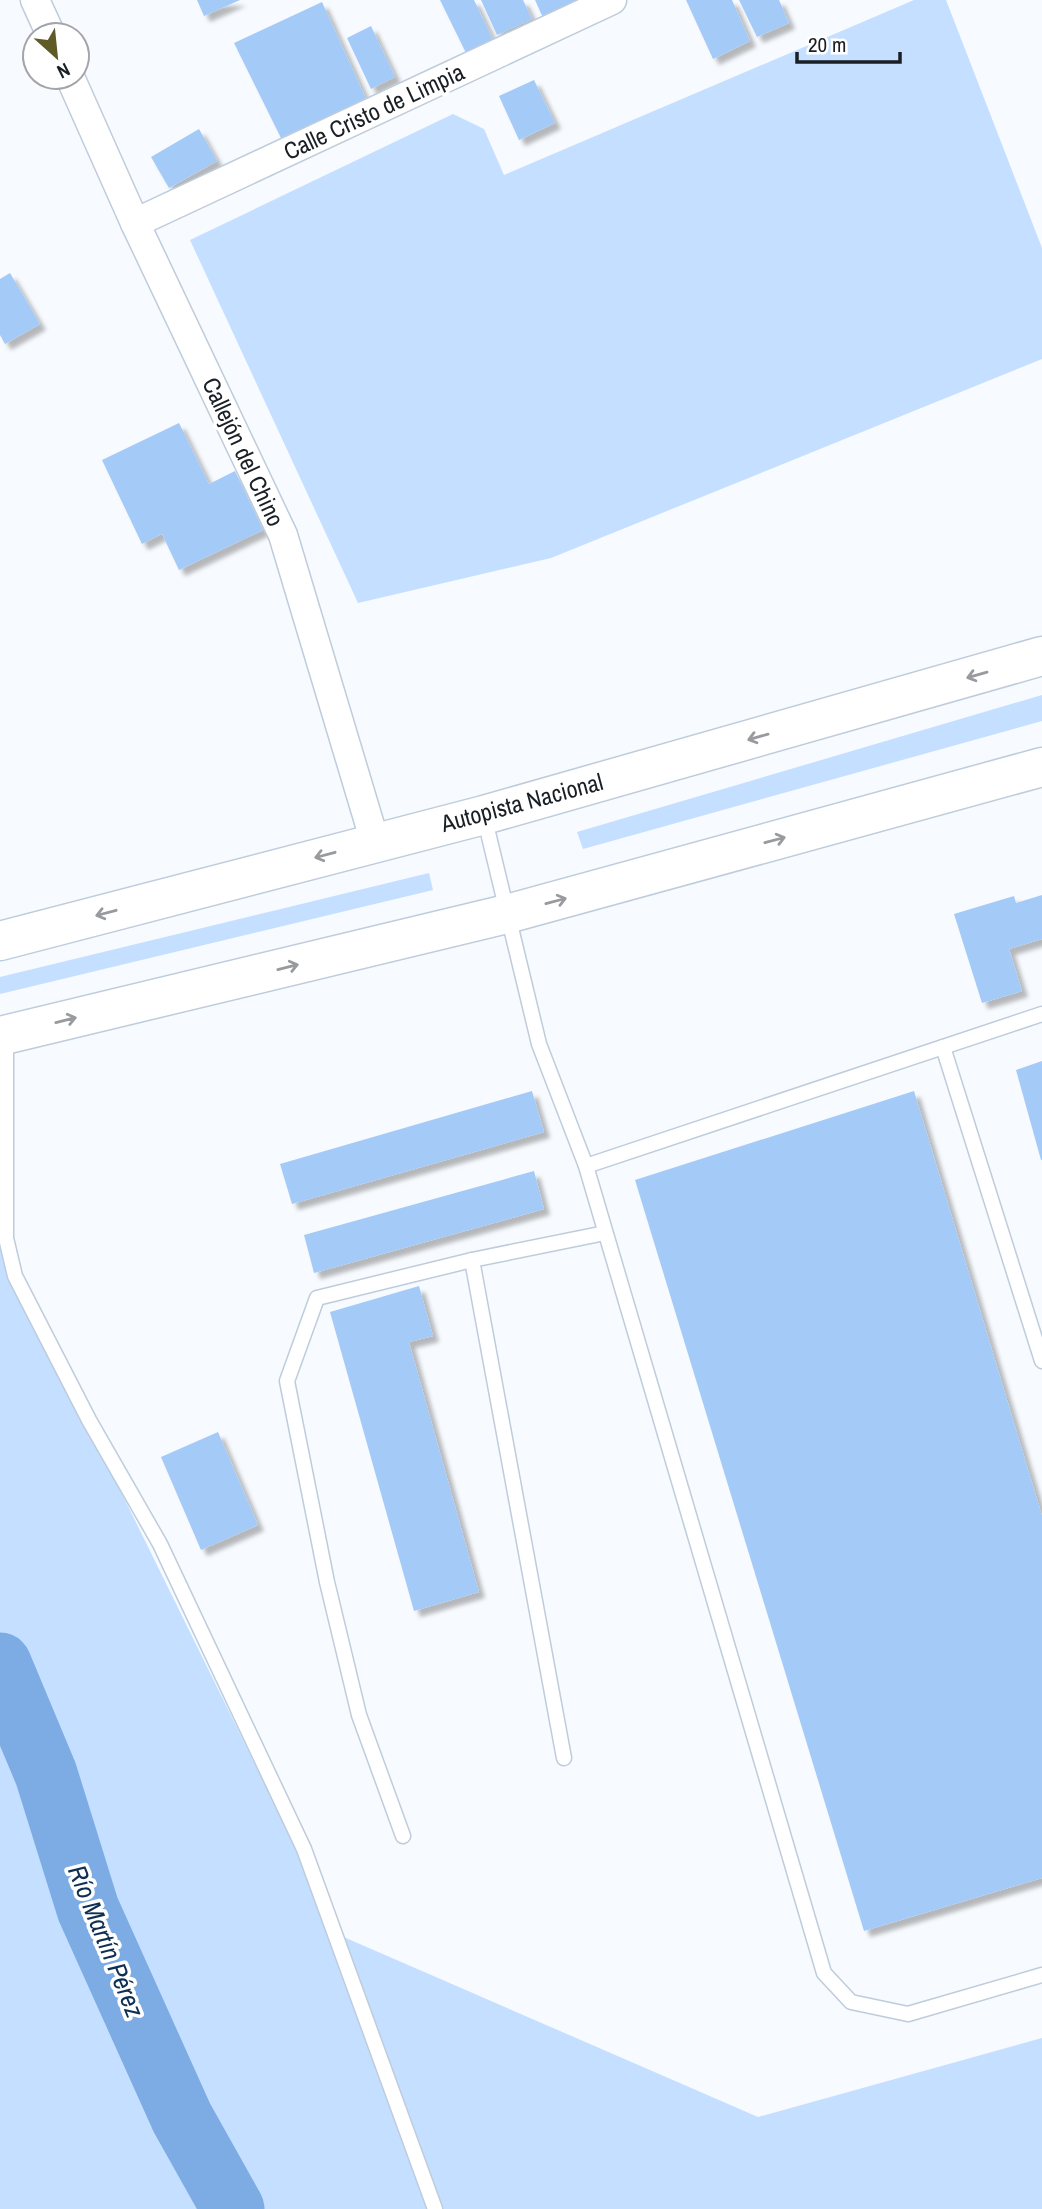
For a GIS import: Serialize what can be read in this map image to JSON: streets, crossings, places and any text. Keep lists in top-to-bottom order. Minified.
{"streets":{"highway":["Autopista Nacional"],"street":["Calle Cristo de Limpia","Callejón del Chino"]},"crossings":[["Calle Cristo de Limpia","Callejón del Chino"],["Callejón del Chino","Autopista Nacional"]],"water":["Río Martín Pérez"],"scale_bar":"20 m","north":"bottom right"}
